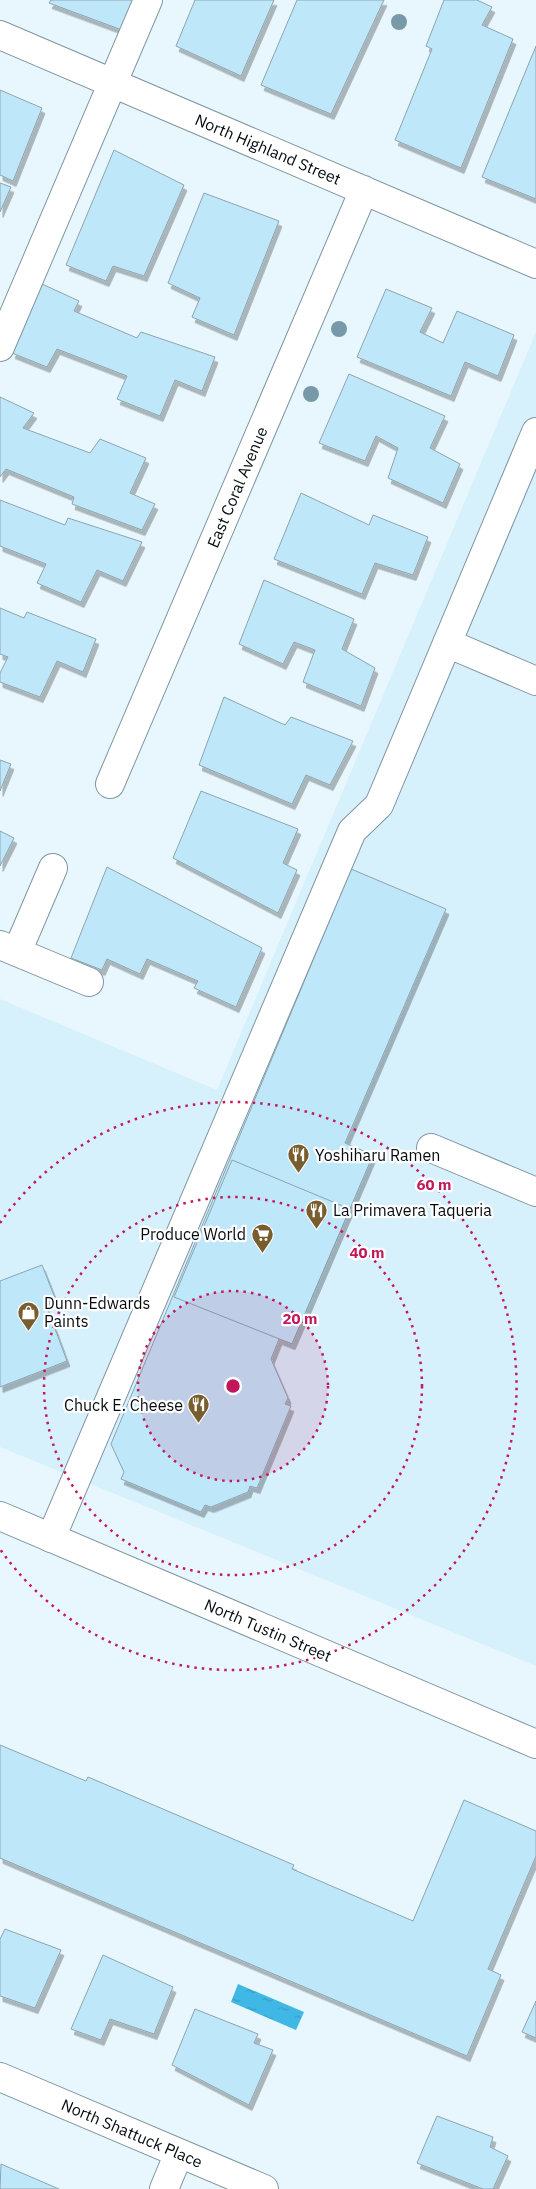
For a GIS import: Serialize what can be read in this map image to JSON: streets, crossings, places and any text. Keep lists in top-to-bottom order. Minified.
{"streets":{"street":["North Highland Street","East Coral Avenue","North Tustin Street","North Shattuck Place"]},"crossings":[["North Highland Street","East Coral Avenue"]],"places":{"restaurant":["Yoshiharu Ramen","La Primavera Taqueria","Chuck E. Cheese"],"supermarket":["Produce World"],"shop":["Dunn-Edwards Paints"]},"rings":["60 m","40 m","20 m"]}
